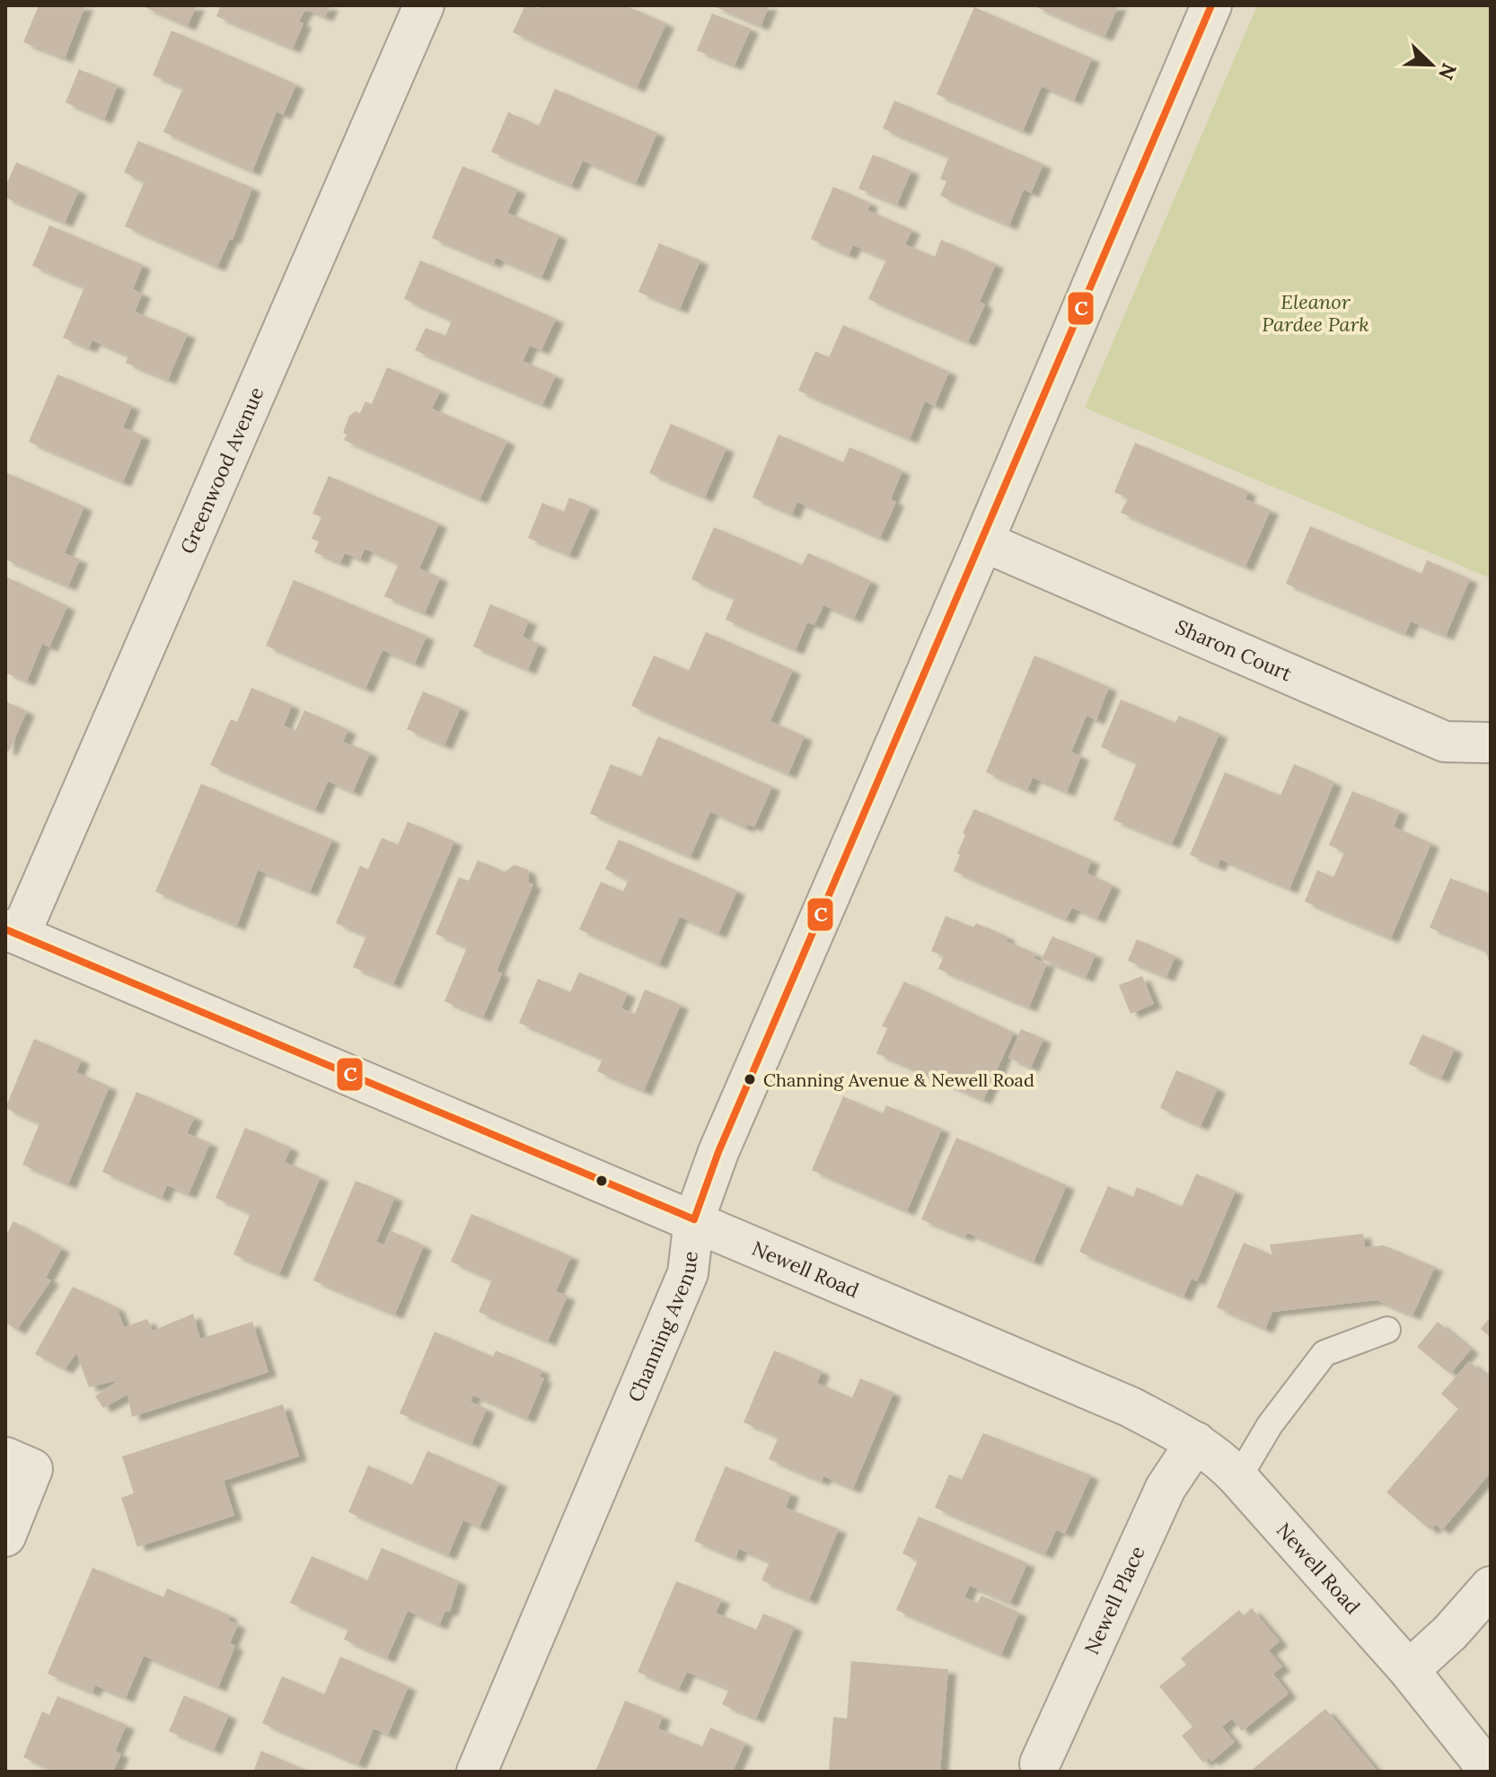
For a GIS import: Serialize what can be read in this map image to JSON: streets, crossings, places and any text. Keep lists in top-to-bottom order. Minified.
{"streets":{"street":["Greenwood Avenue","Sharon Court","Newell Road","Channing Avenue","Newell Place"]},"crossings":[["Greenwood Avenue","Newell Road"],["Sharon Court","Channing Avenue"],["Newell Road","Channing Avenue"],["Newell Road","Newell Place"]],"parks":["Eleanor Pardee Park"],"places":["Channing Avenue & Newell Road"],"lines":["transit line C"],"north":"bottom right"}
